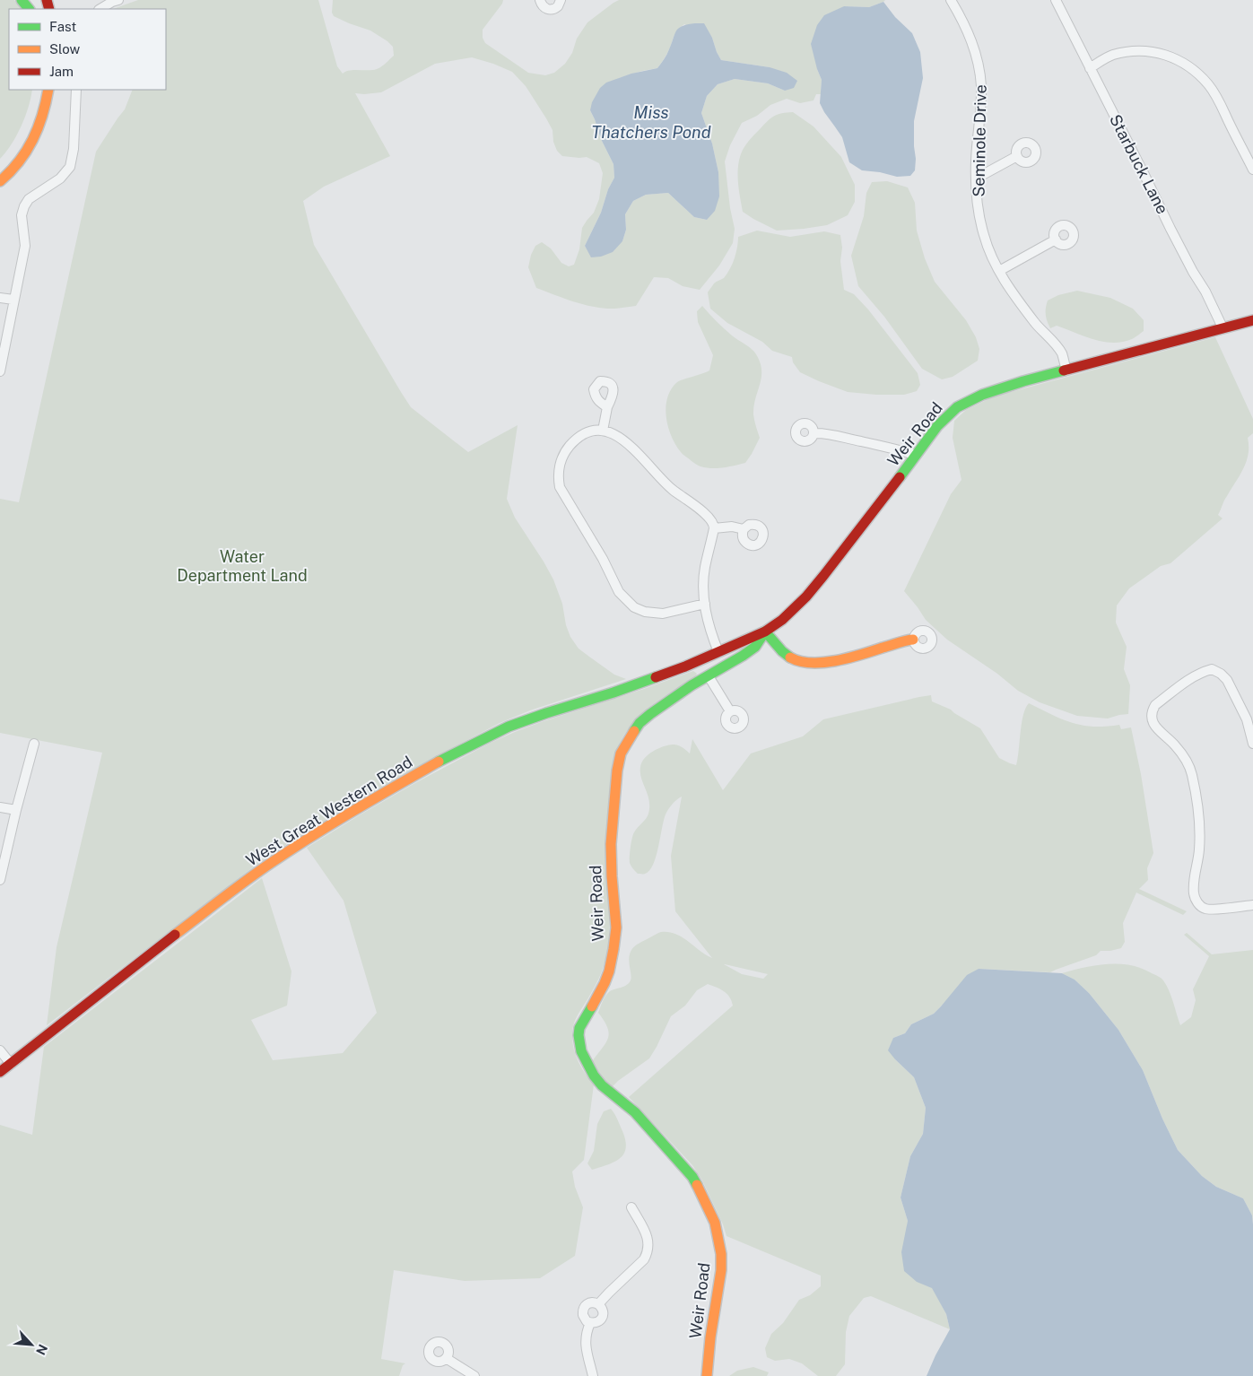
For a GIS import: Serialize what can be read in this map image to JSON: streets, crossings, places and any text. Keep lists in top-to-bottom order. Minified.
{"streets":{"main road":["Weir Road","West Great Western Road"],"street":["Seminole Drive","Starbuck Lane"]},"crossings":[["Seminole Drive","Weir Road"],["Starbuck Lane","Weir Road"],["Weir Road","West Great Western Road"]],"water":["Miss Thatchers Pond"],"parks":["Water Department Land"],"legend":["Fast","Slow","Jam"],"north":"bottom right"}
